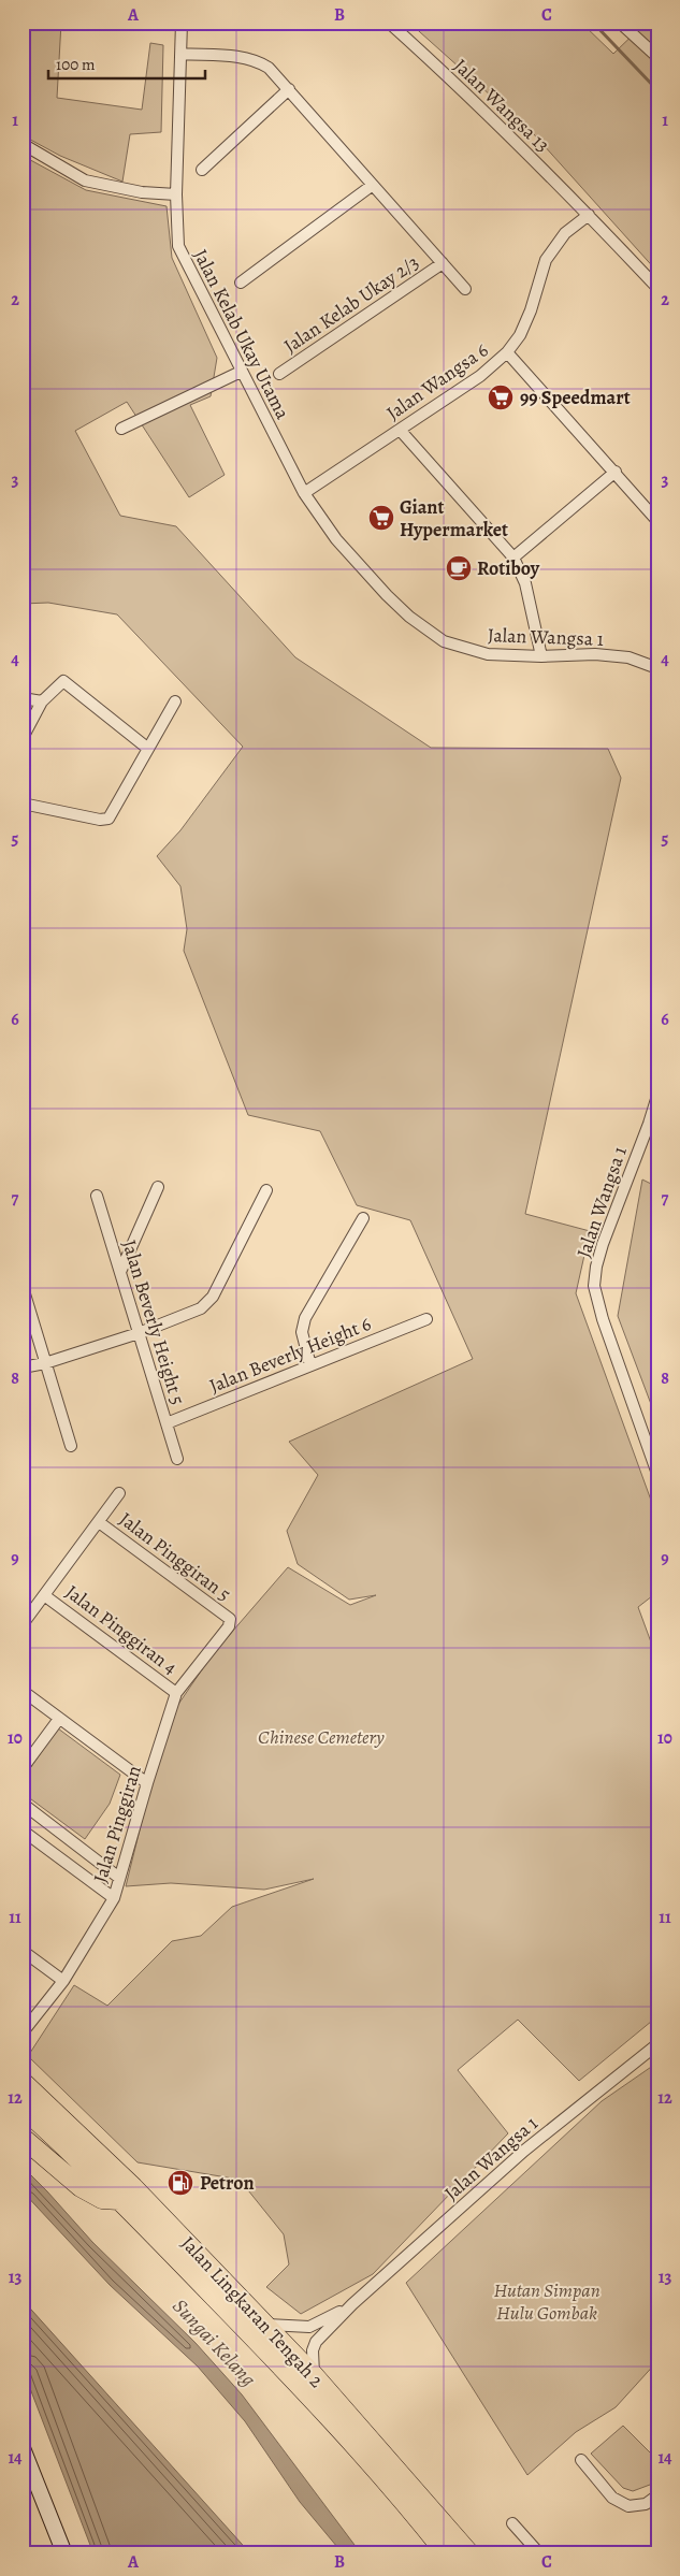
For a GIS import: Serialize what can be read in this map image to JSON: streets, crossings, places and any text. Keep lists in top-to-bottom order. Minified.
{"streets":{"highway":["Jalan Lingkaran Tengah 2"],"street":["Jalan Wangsa 13","Jalan Kelab Ukay 2/3","Jalan Kelab Ukay Utama","Jalan Wangsa 6","Jalan Wangsa 1","Jalan Beverly Height 5","Jalan Beverly Height 6","Jalan Pinggiran 5","Jalan Pinggiran 4","Jalan Pinggiran"]},"crossings":[["Jalan Wangsa 13","Jalan Wangsa 6"],["Jalan Kelab Ukay Utama","Jalan Wangsa 6"],["Jalan Kelab Ukay Utama","Jalan Wangsa 1"],["Jalan Wangsa 6","Jalan Wangsa 1"],["Jalan Wangsa 1","Jalan Lingkaran Tengah 2"],["Jalan Beverly Height 5","Jalan Beverly Height 6"],["Jalan Pinggiran 5","Jalan Pinggiran"],["Jalan Pinggiran 4","Jalan Pinggiran"]],"water":["Sungai Kelang"],"parks":["Chinese Cemetery","Hutan Simpan Hulu Gombak"],"places":{"supermarket":["99 Speedmart","Giant Hypermarket"],"cafe":["Rotiboy"],"fuel station":["Petron"]},"scale_bar":"100 m","grid":{"columns":["A","B","C"],"rows":["1","2","3","4","5","6","7","8","9","10","11","12","13","14"]}}
